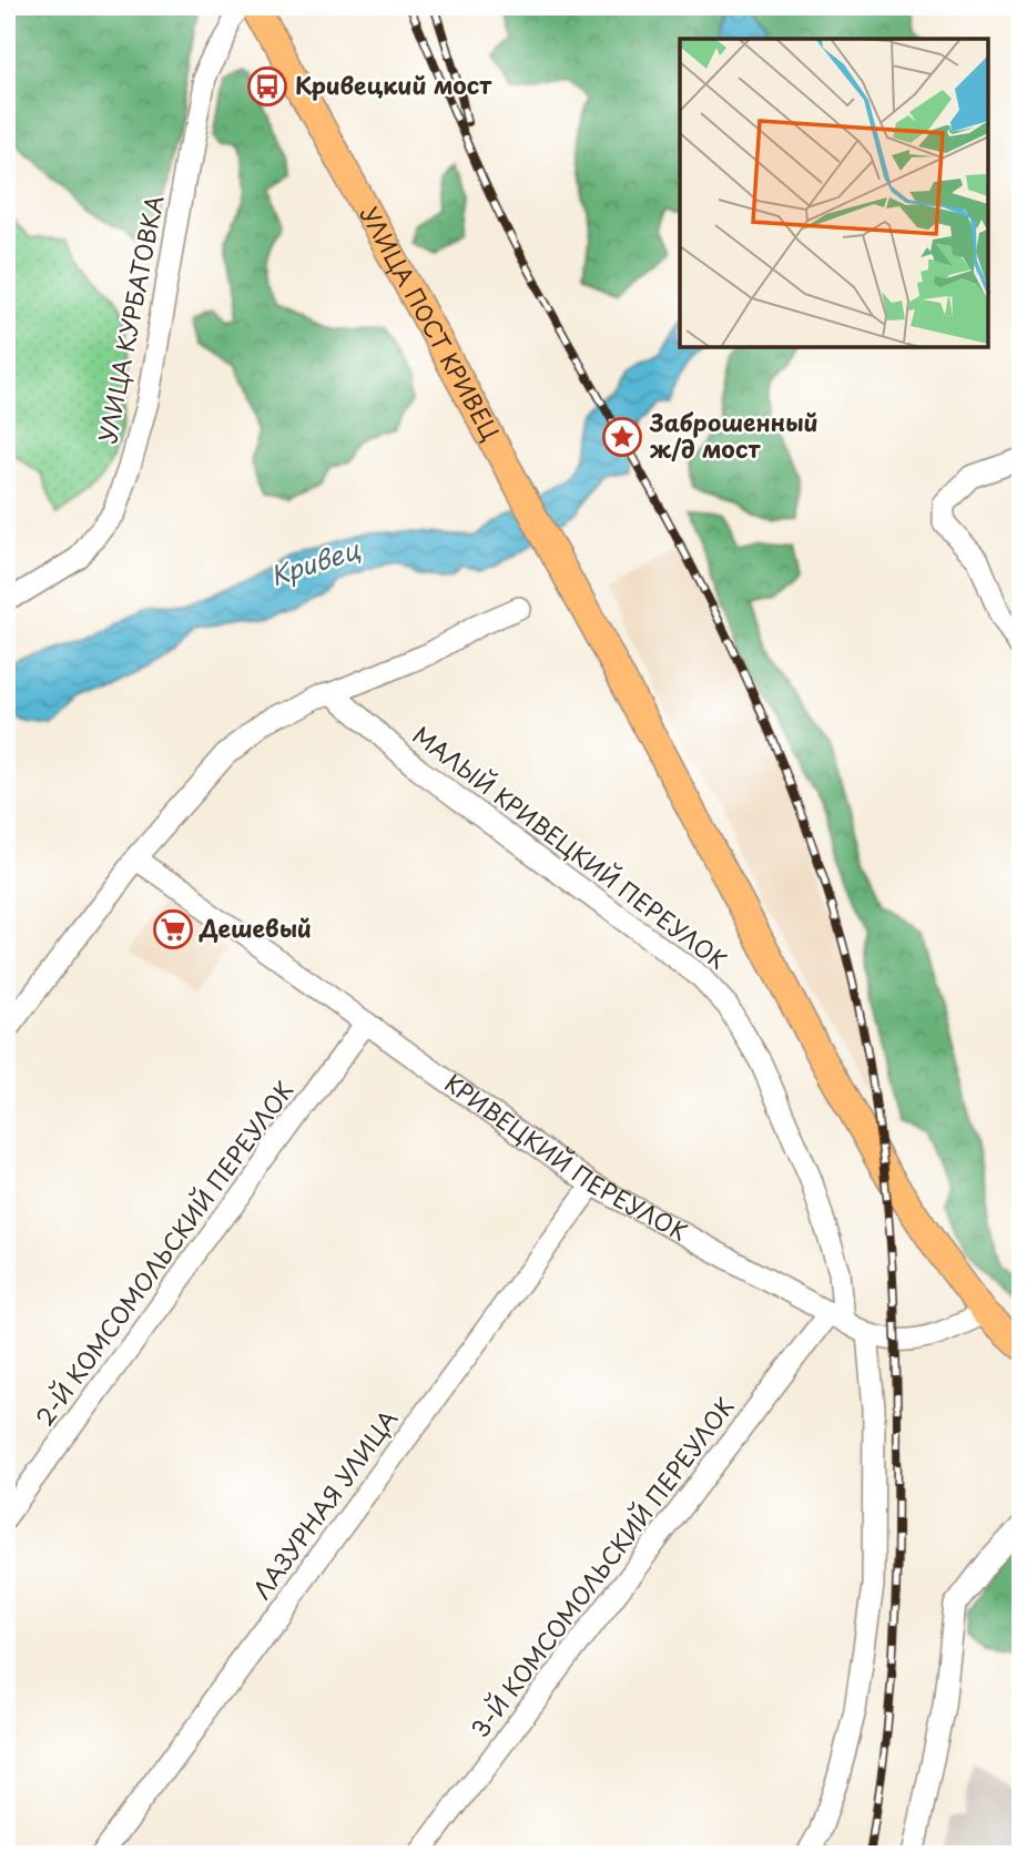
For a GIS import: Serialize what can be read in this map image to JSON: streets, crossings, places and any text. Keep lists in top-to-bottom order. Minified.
{"streets":{"main road":["УЛИЦА ПОСТ КРИВЕЦ"],"street":["УЛИЦА КУРБАТОВКА","МАЛЫЙ КРИВЕЦКИЙ ПЕРЕУЛОК","КРИВЕЦКИЙ ПЕРЕУЛОК","2-Й КОМСОМОЛЬСКИЙ ПЕРЕУЛОК","ЛАЗУРНАЯ УЛИЦА","3-Й КОМСОМОЛЬСКИЙ ПЕРЕУЛОК"]},"crossings":[["УЛИЦА ПОСТ КРИВЕЦ","КРИВЕЦКИЙ ПЕРЕУЛОК"],["МАЛЫЙ КРИВЕЦКИЙ ПЕРЕУЛОК","КРИВЕЦКИЙ ПЕРЕУЛОК"],["МАЛЫЙ КРИВЕЦКИЙ ПЕРЕУЛОК","3-Й КОМСОМОЛЬСКИЙ ПЕРЕУЛОК"],["КРИВЕЦКИЙ ПЕРЕУЛОК","2-Й КОМСОМОЛЬСКИЙ ПЕРЕУЛОК"],["КРИВЕЦКИЙ ПЕРЕУЛОК","ЛАЗУРНАЯ УЛИЦА"],["КРИВЕЦКИЙ ПЕРЕУЛОК","3-Й КОМСОМОЛЬСКИЙ ПЕРЕУЛОК"]],"water":["Кривец"],"places":{"bus stop":["Кривецкий мост"],"place":["Заброшенный ж/д мост"],"supermarket":["Дешевый"]}}
